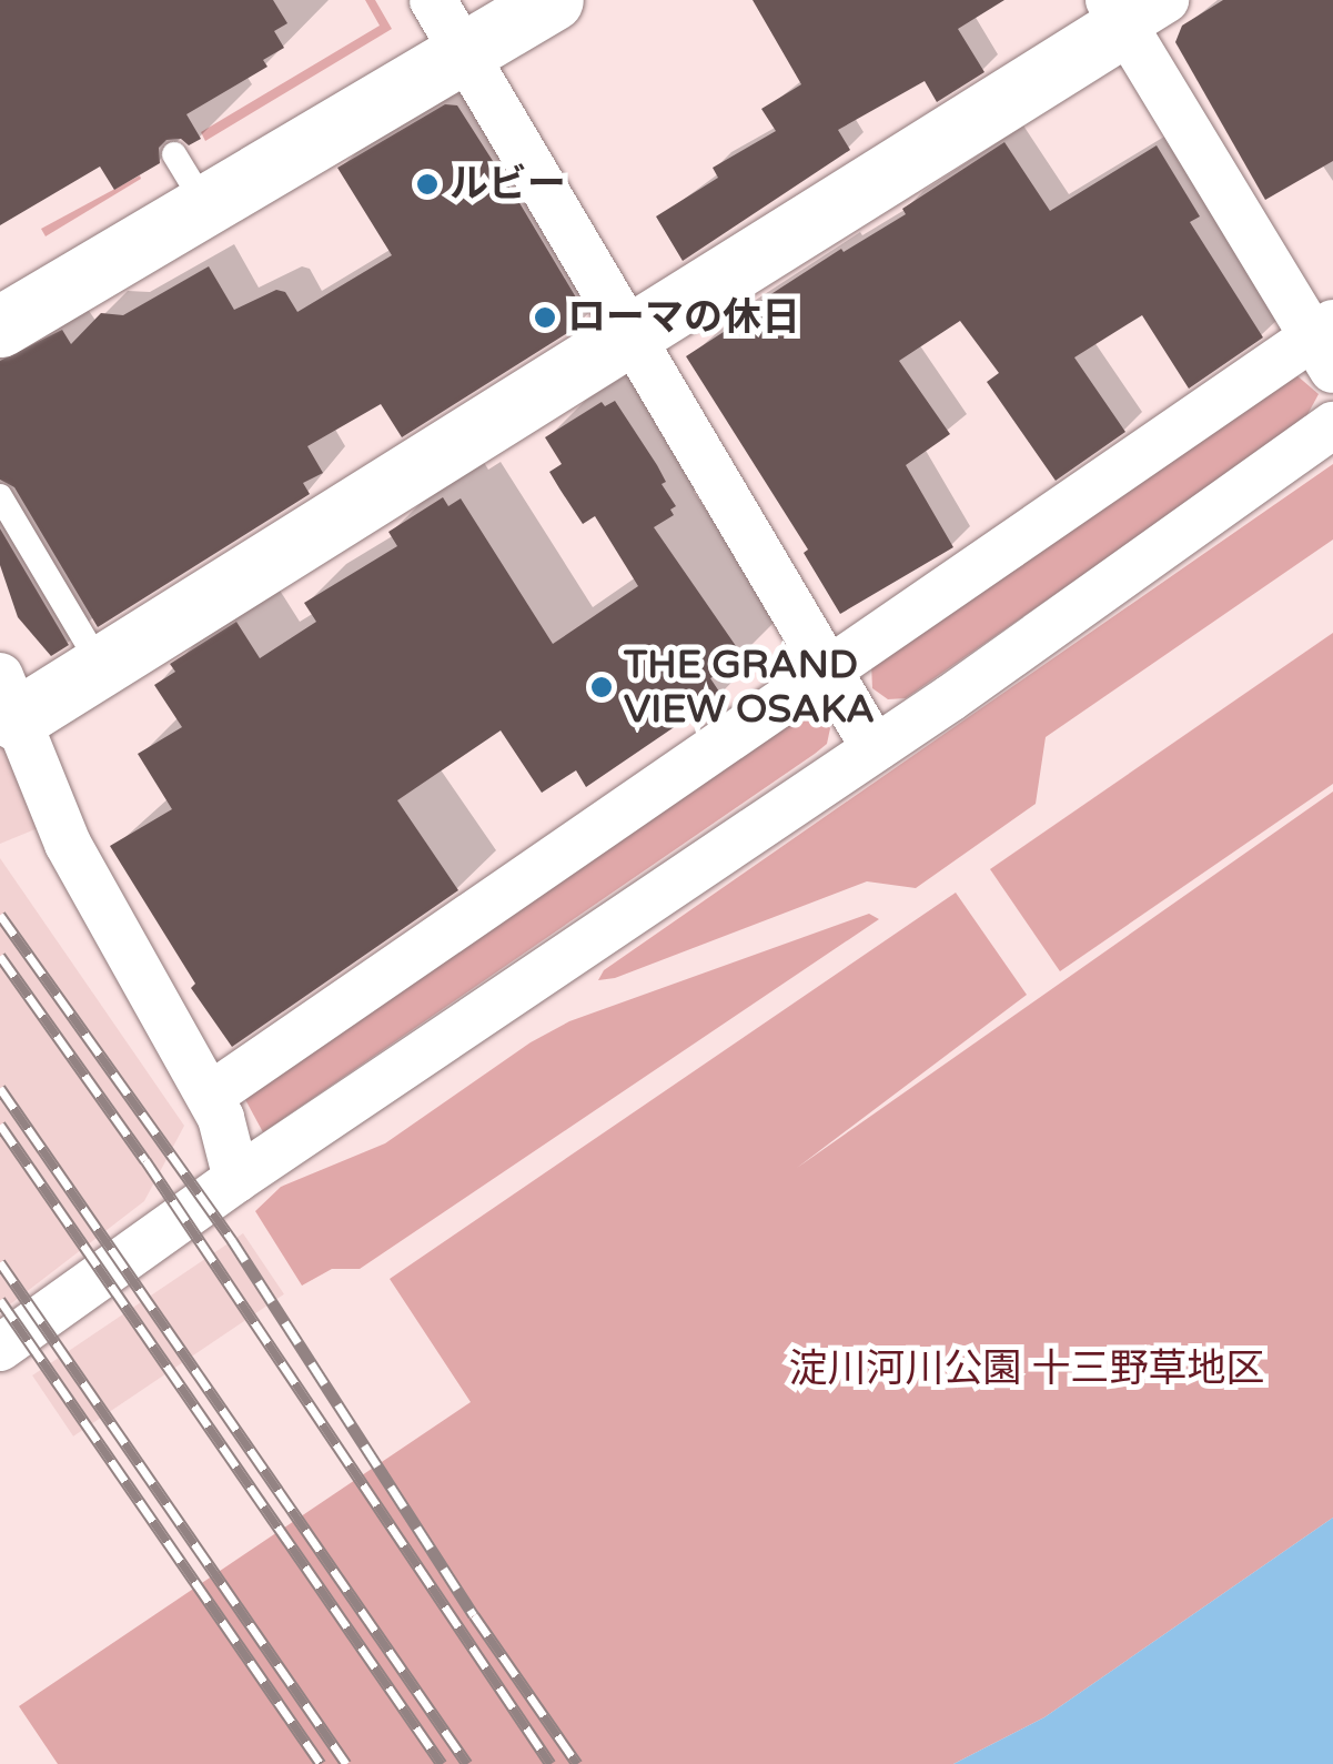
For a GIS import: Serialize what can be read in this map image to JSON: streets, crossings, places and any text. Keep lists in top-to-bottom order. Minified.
{"parks":["淀川河川公園 十三野草地区"],"places":["ルビー","ローマの休日","THE GRAND VIEW OSAKA"]}
